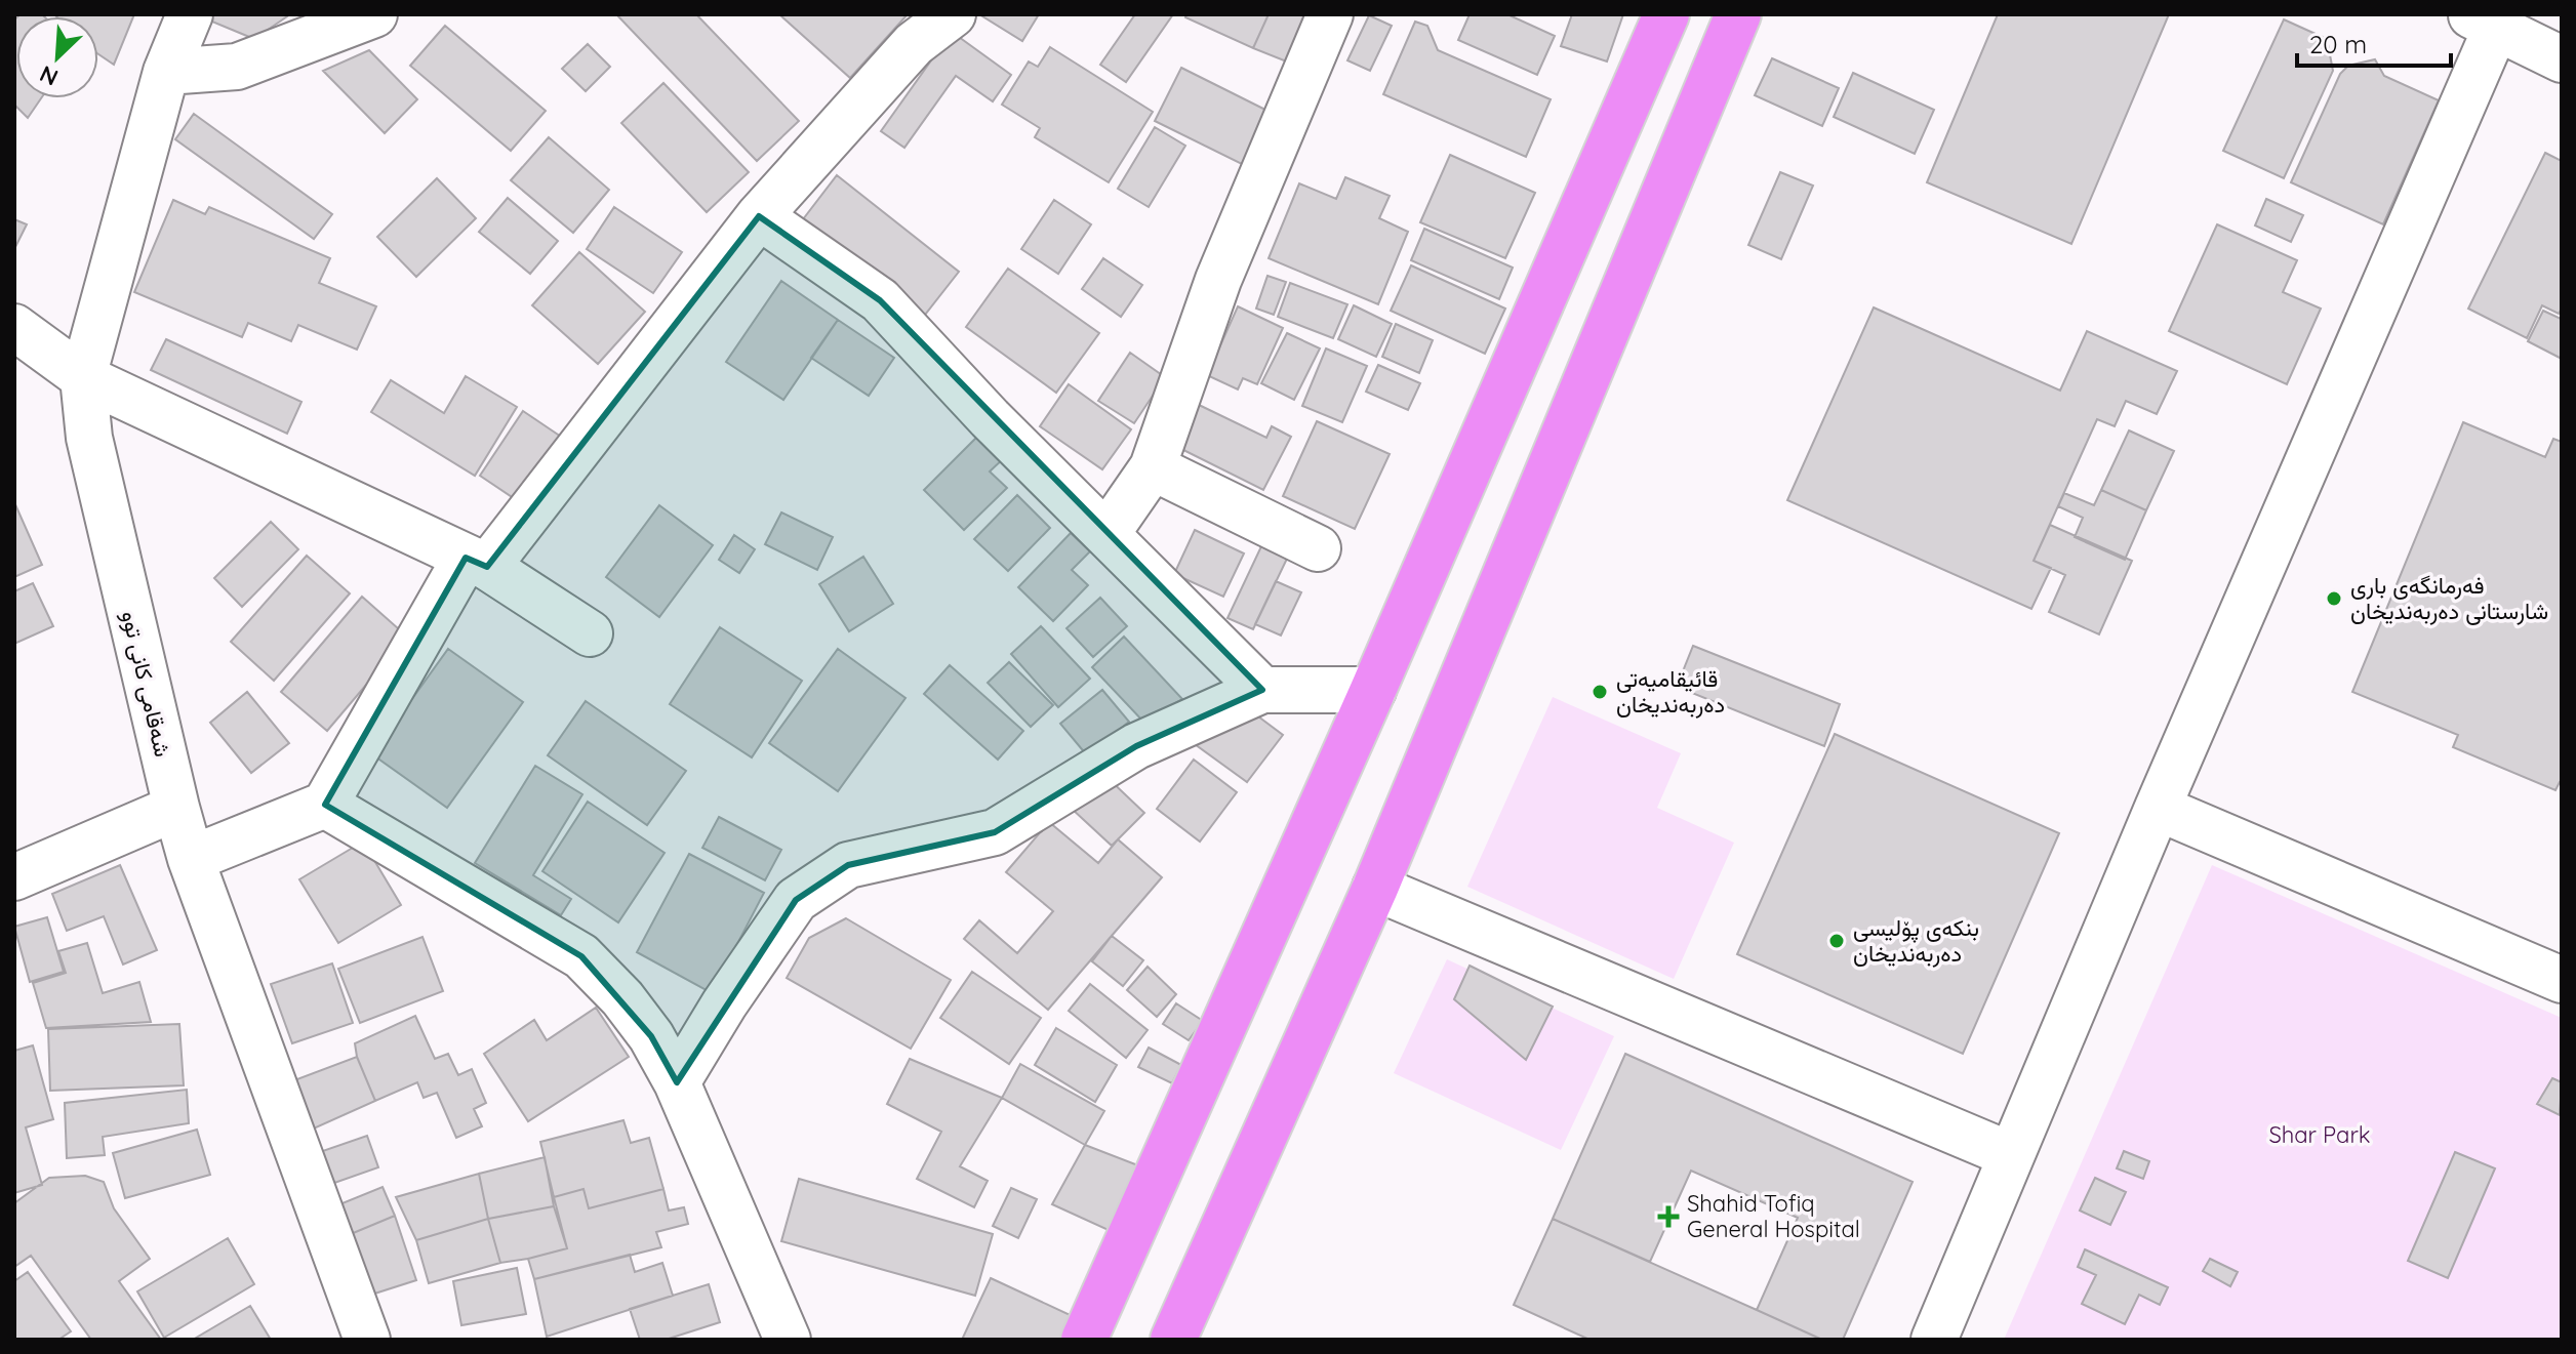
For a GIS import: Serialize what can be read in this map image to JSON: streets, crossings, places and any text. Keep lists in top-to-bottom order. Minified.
{"streets":{"street":["شەقامی کانی توو"]},"parks":["Shar Park"],"places":{"other":["فەرمانگەی باری شارستانی دەربەندیخان","قائیقامیەتی دەربەندیخان","بنکەی پۆلیسی دەربەندیخان"],"health":["Shahid Tofiq General Hospital"]},"scale_bar":"20 m","north":"bottom left"}
